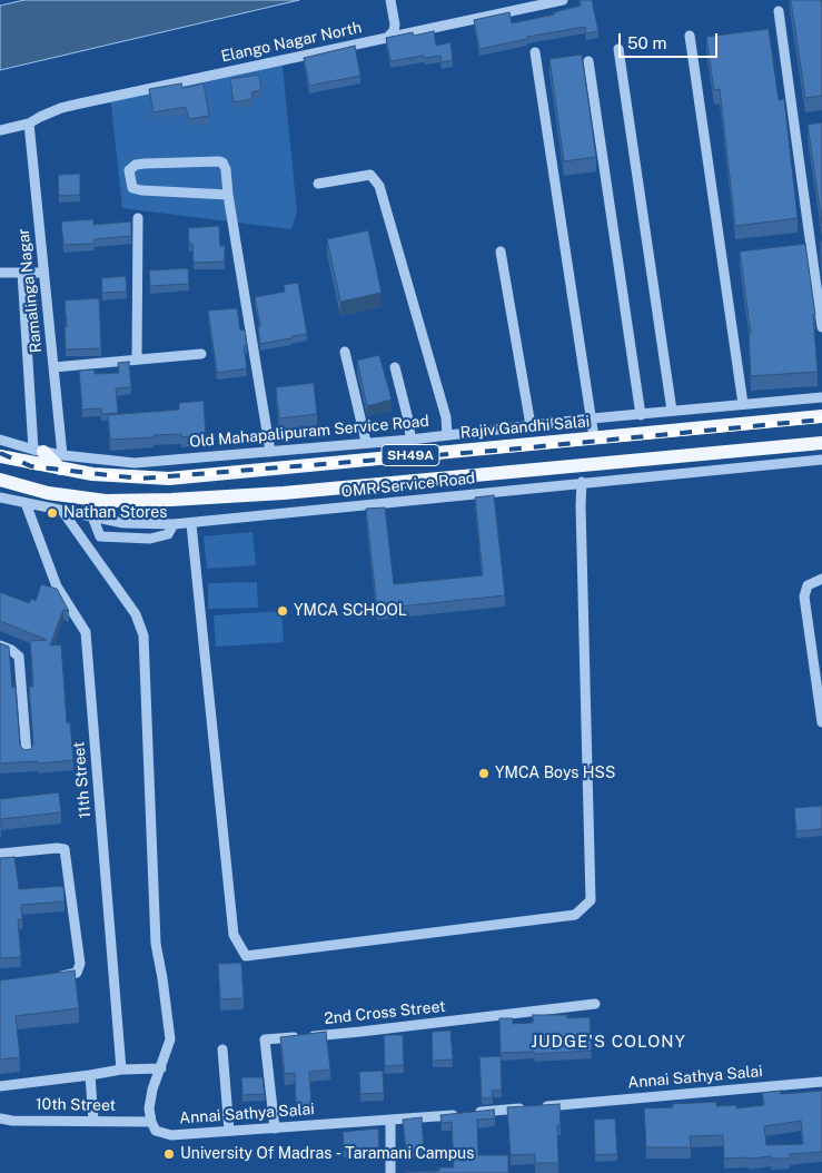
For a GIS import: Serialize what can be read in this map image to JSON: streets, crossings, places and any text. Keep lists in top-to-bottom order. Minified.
{"streets":{"main road":["Rajiv Gandhi Salai","SH49A"],"street":["Elango Nagar North","Ramalinga Nagar","Old Mahapalipuram Service Road","OMR Service Road","11th Street","2nd Cross Street","Annai Sathya Salai","10th Street"]},"crossings":[["Elango Nagar North","Ramalinga Nagar"],["Ramalinga Nagar","Rajiv Gandhi Salai"],["Ramalinga Nagar","Old Mahapalipuram Service Road"],["Rajiv Gandhi Salai","Old Mahapalipuram Service Road"],["OMR Service Road","11th Street"],["2nd Cross Street","Annai Sathya Salai"],["Annai Sathya Salai","10th Street"]],"districts":["JUDGE'S COLONY"],"places":["Nathan Stores","YMCA SCHOOL","YMCA Boys HSS","University Of Madras - Taramani Campus"],"scale_bar":"50 m"}
